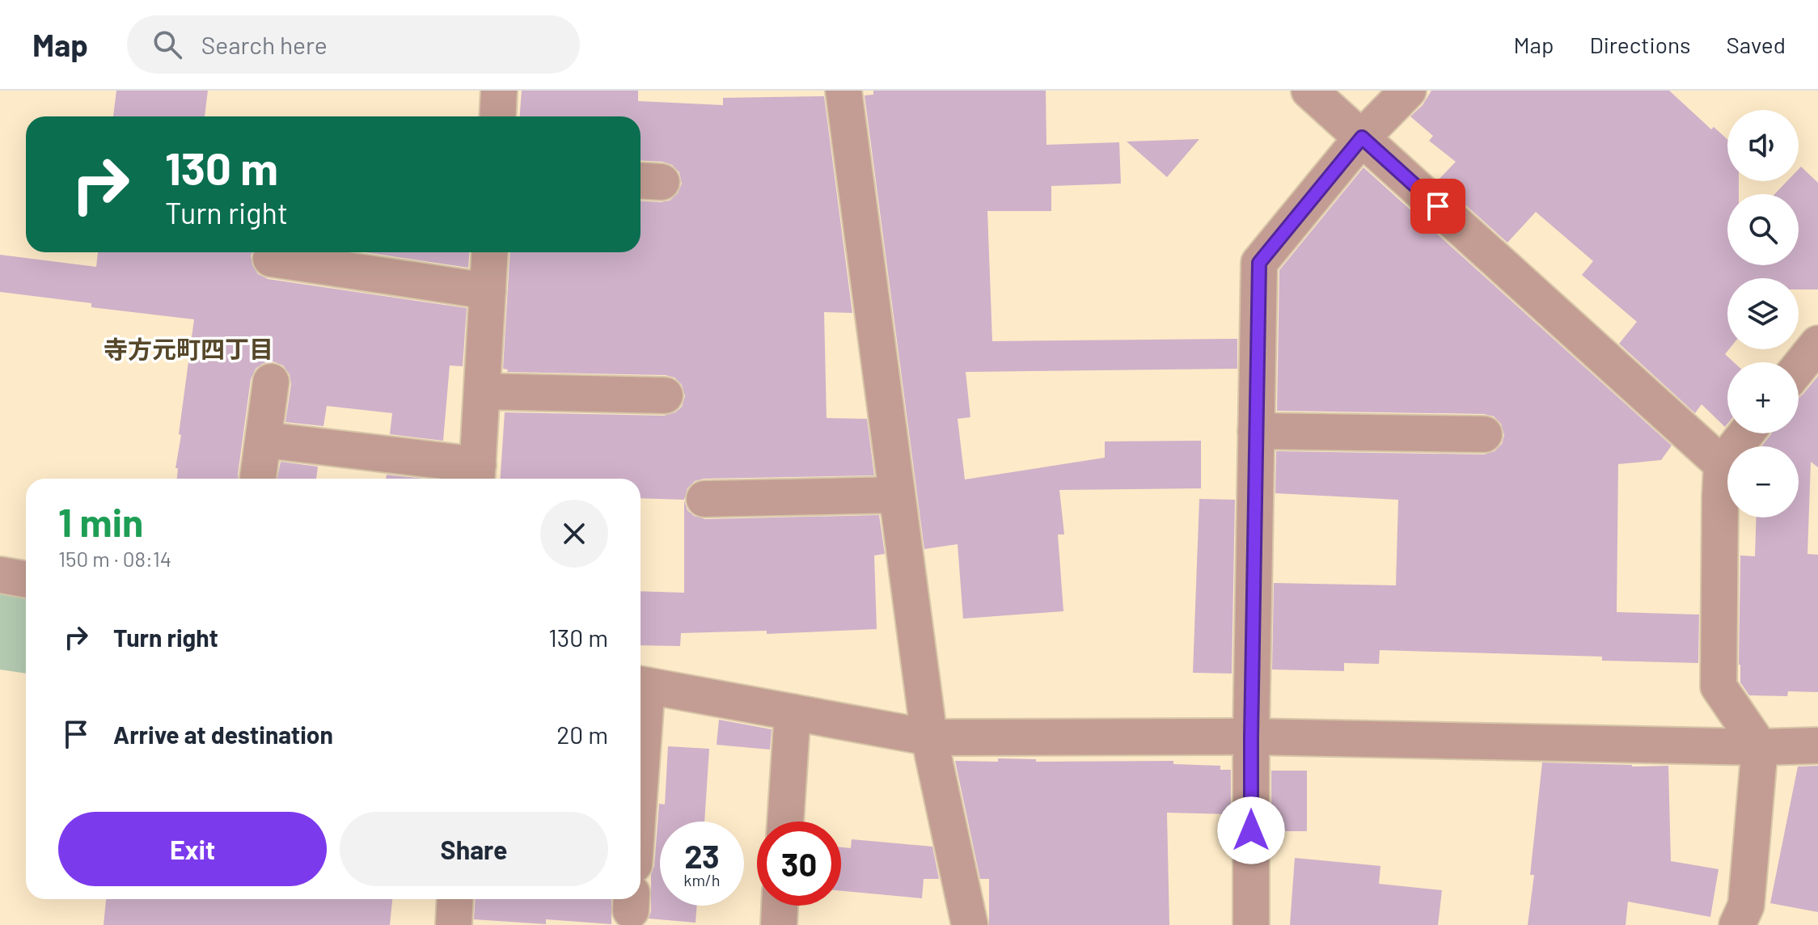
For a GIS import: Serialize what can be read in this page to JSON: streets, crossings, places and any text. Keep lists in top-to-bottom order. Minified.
{"districts":["寺方元町四丁目"],"page":{"header":"Map","search":"Search here","nav":["Map","Directions","Saved"],"map_buttons":["+","−"],"turn":["130 m","Turn right"],"heading":["1 min","150 m · 08:14"],"list":[{"name":"Turn right","value":"130 m"},{"name":"Arrive at destination","value":"20 m"}],"buttons":["Exit","Share"],"speed":"23 km/h","limit":"30"}}
